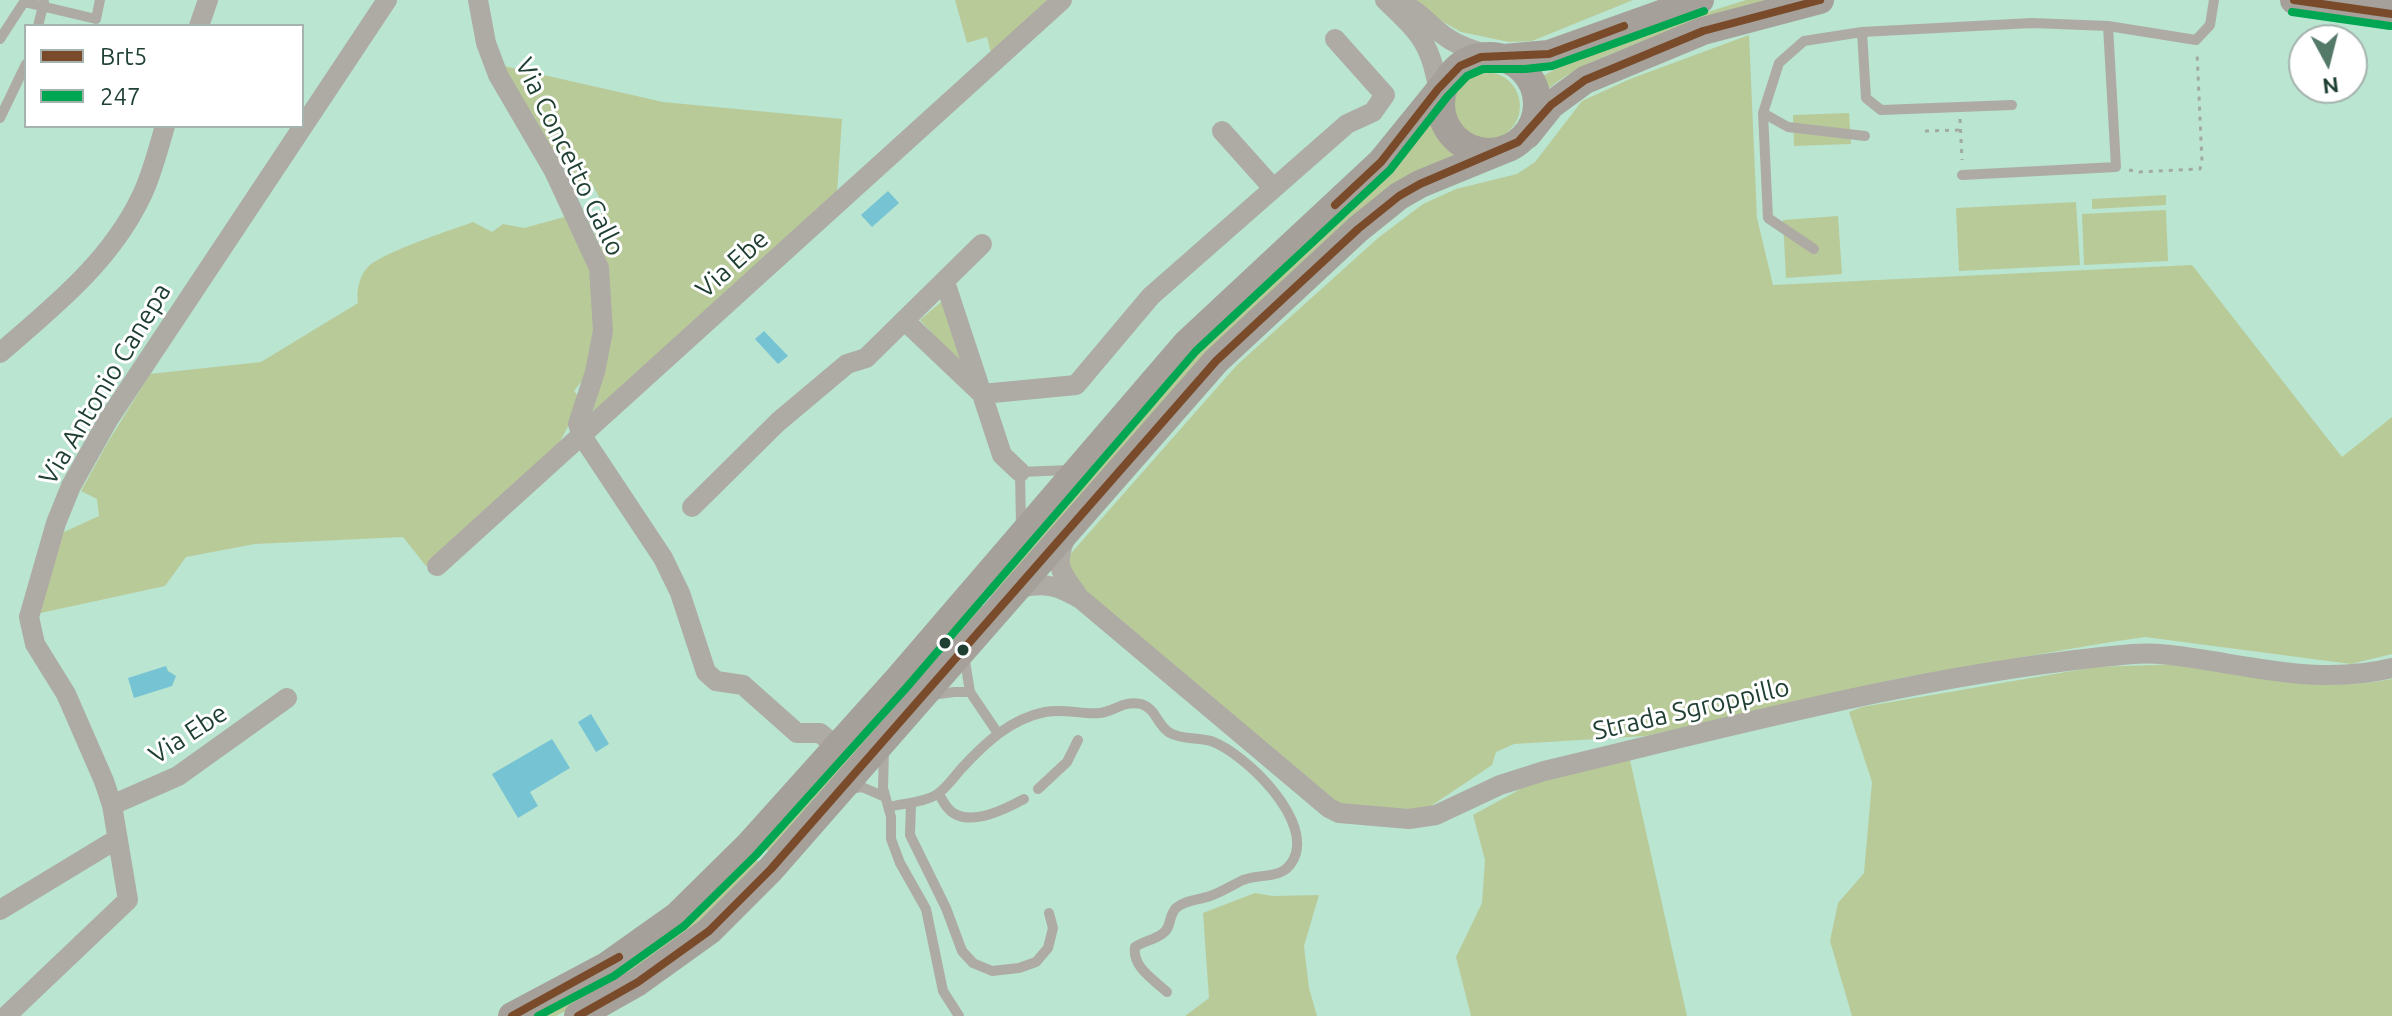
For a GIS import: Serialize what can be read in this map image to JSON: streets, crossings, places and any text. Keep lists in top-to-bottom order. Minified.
{"streets":{"street":["Via Concetto Gallo","Via Ebe","Via Antonio Canepa","Strada Sgroppillo"]},"crossings":[["Via Concetto Gallo","Via Ebe"],["Via Ebe","Via Antonio Canepa"]],"lines":["transit line Brt5","transit line 247"],"legend":["Brt5","247"],"north":"bottom"}
